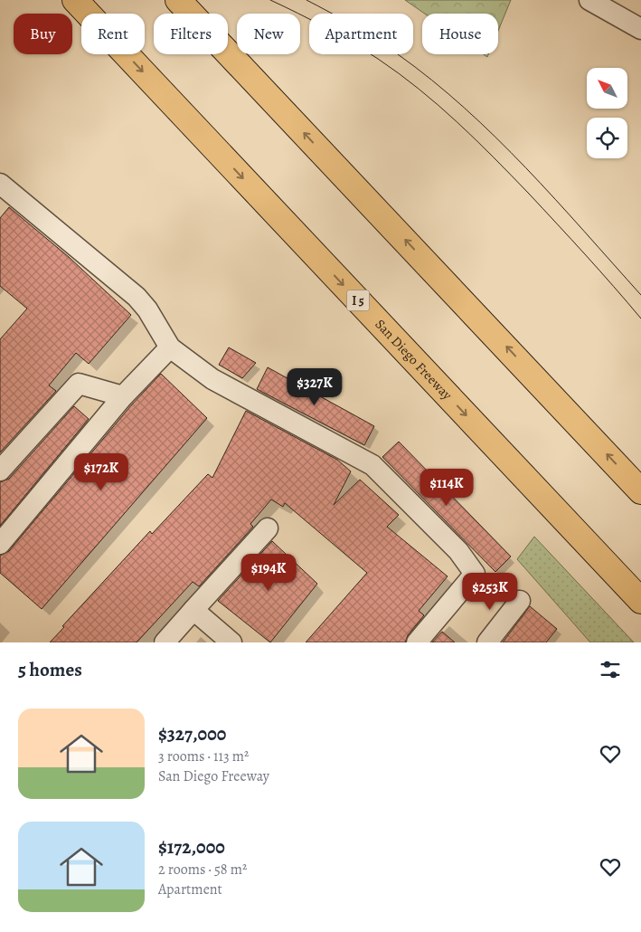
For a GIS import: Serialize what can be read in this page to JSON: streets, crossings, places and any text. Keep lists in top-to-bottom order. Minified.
{"streets":{"highway":["I 5","San Diego Freeway"]},"north":"top left","page":{"chip":["Buy","Rent","Filters","New","Apartment","House"],"price":["$327K","$172K","$114K","$194K","$253K"],"heading":"5 homes","list":[{"name":"$327,000","note":"3 rooms · 113 m² · San Diego Freeway"},{"name":"$172,000","note":"2 rooms · 58 m² · Apartment"}]}}
